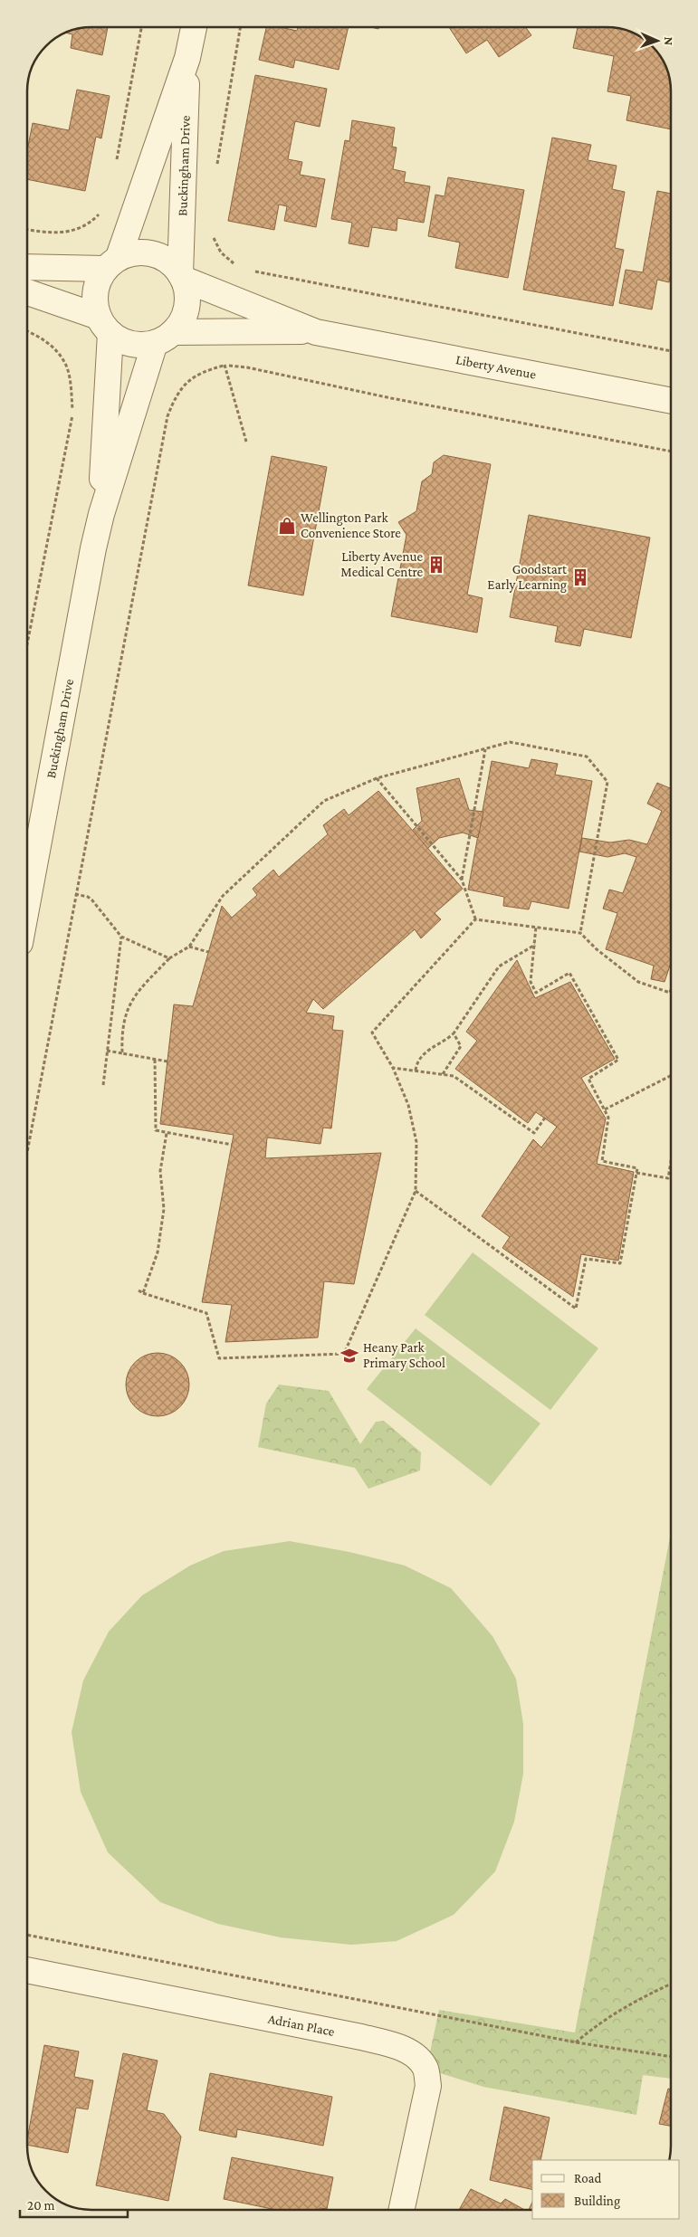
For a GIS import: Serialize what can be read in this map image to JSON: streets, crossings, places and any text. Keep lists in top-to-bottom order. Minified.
{"streets":{"street":["Buckingham Drive","Liberty Avenue","Adrian Place"]},"crossings":[["Buckingham Drive","Liberty Avenue"]],"places":{"shop":["Wellington Park Convenience Store"],"building":["Liberty Avenue Medical Centre","Goodstart Early Learning"],"school or university":["Heany Park Primary School"]},"legend":["Road","Building"],"scale_bar":"20 m","north":"right"}
